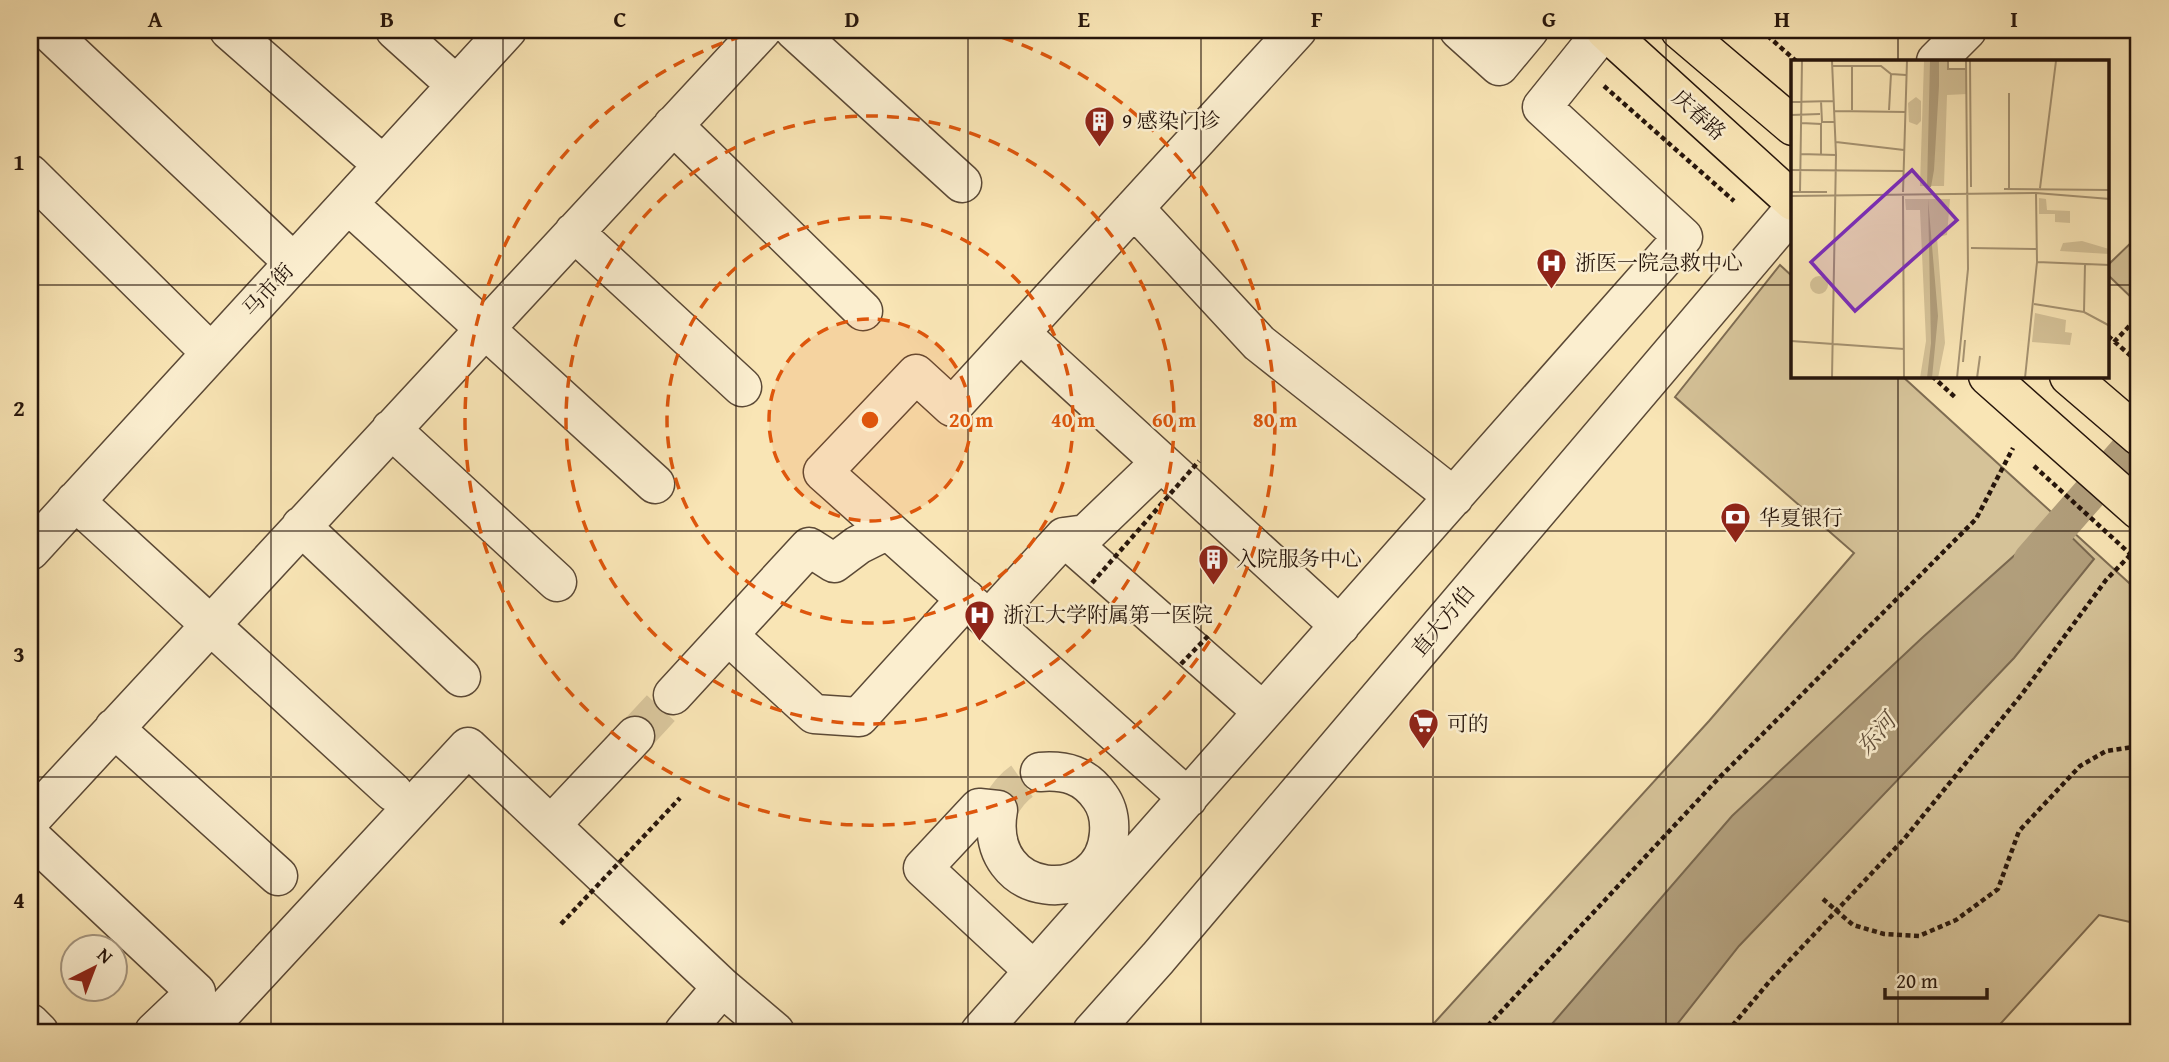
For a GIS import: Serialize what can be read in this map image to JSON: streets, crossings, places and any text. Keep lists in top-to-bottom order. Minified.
{"streets":{"main road":["庆春路"],"street":["马市街","直大方伯"]},"water":["东河"],"places":{"building":["9 感染门诊","入院服务中心"],"hospital":["浙医一院急救中心","浙江大学附属第一医院"],"bank":["华夏银行"],"supermarket":["可的"]},"scale_bar":"20 m","north":"top right","grid":{"columns":["A","B","C","D","E","F","G","H","I"],"rows":["1","2","3","4"]},"rings":["20 m","40 m","60 m","80 m"]}
